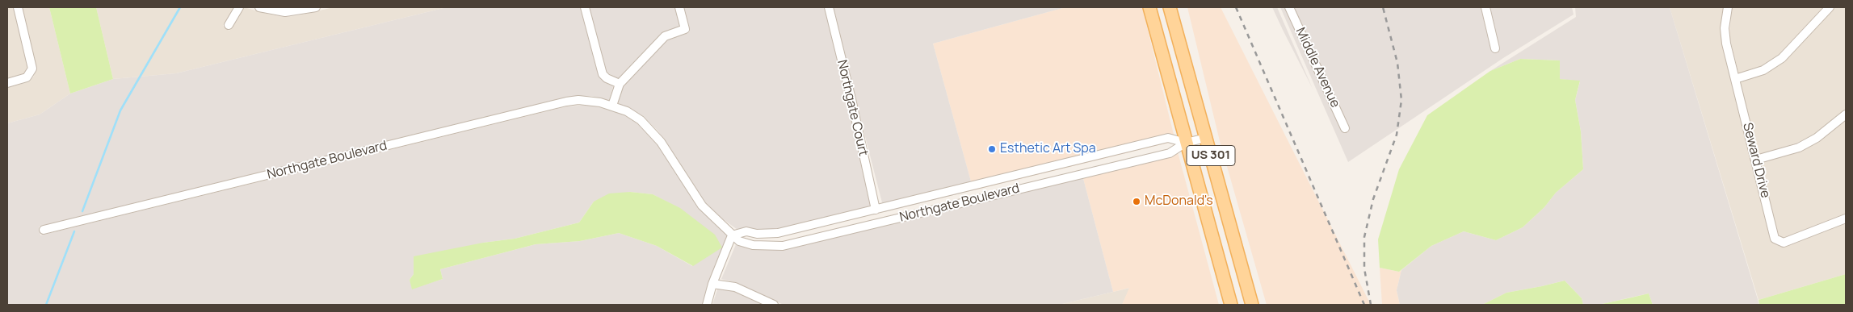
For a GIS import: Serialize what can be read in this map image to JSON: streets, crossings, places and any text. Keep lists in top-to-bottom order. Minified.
{"streets":{"main road":["US 301"],"street":["Middle Avenue","Northgate Court","Northgate Boulevard","Seward Drive"]},"crossings":[["Northgate Court","Northgate Boulevard"],["US 301","Northgate Boulevard"]],"places":["Esthetic Art Spa","McDonald's"]}
